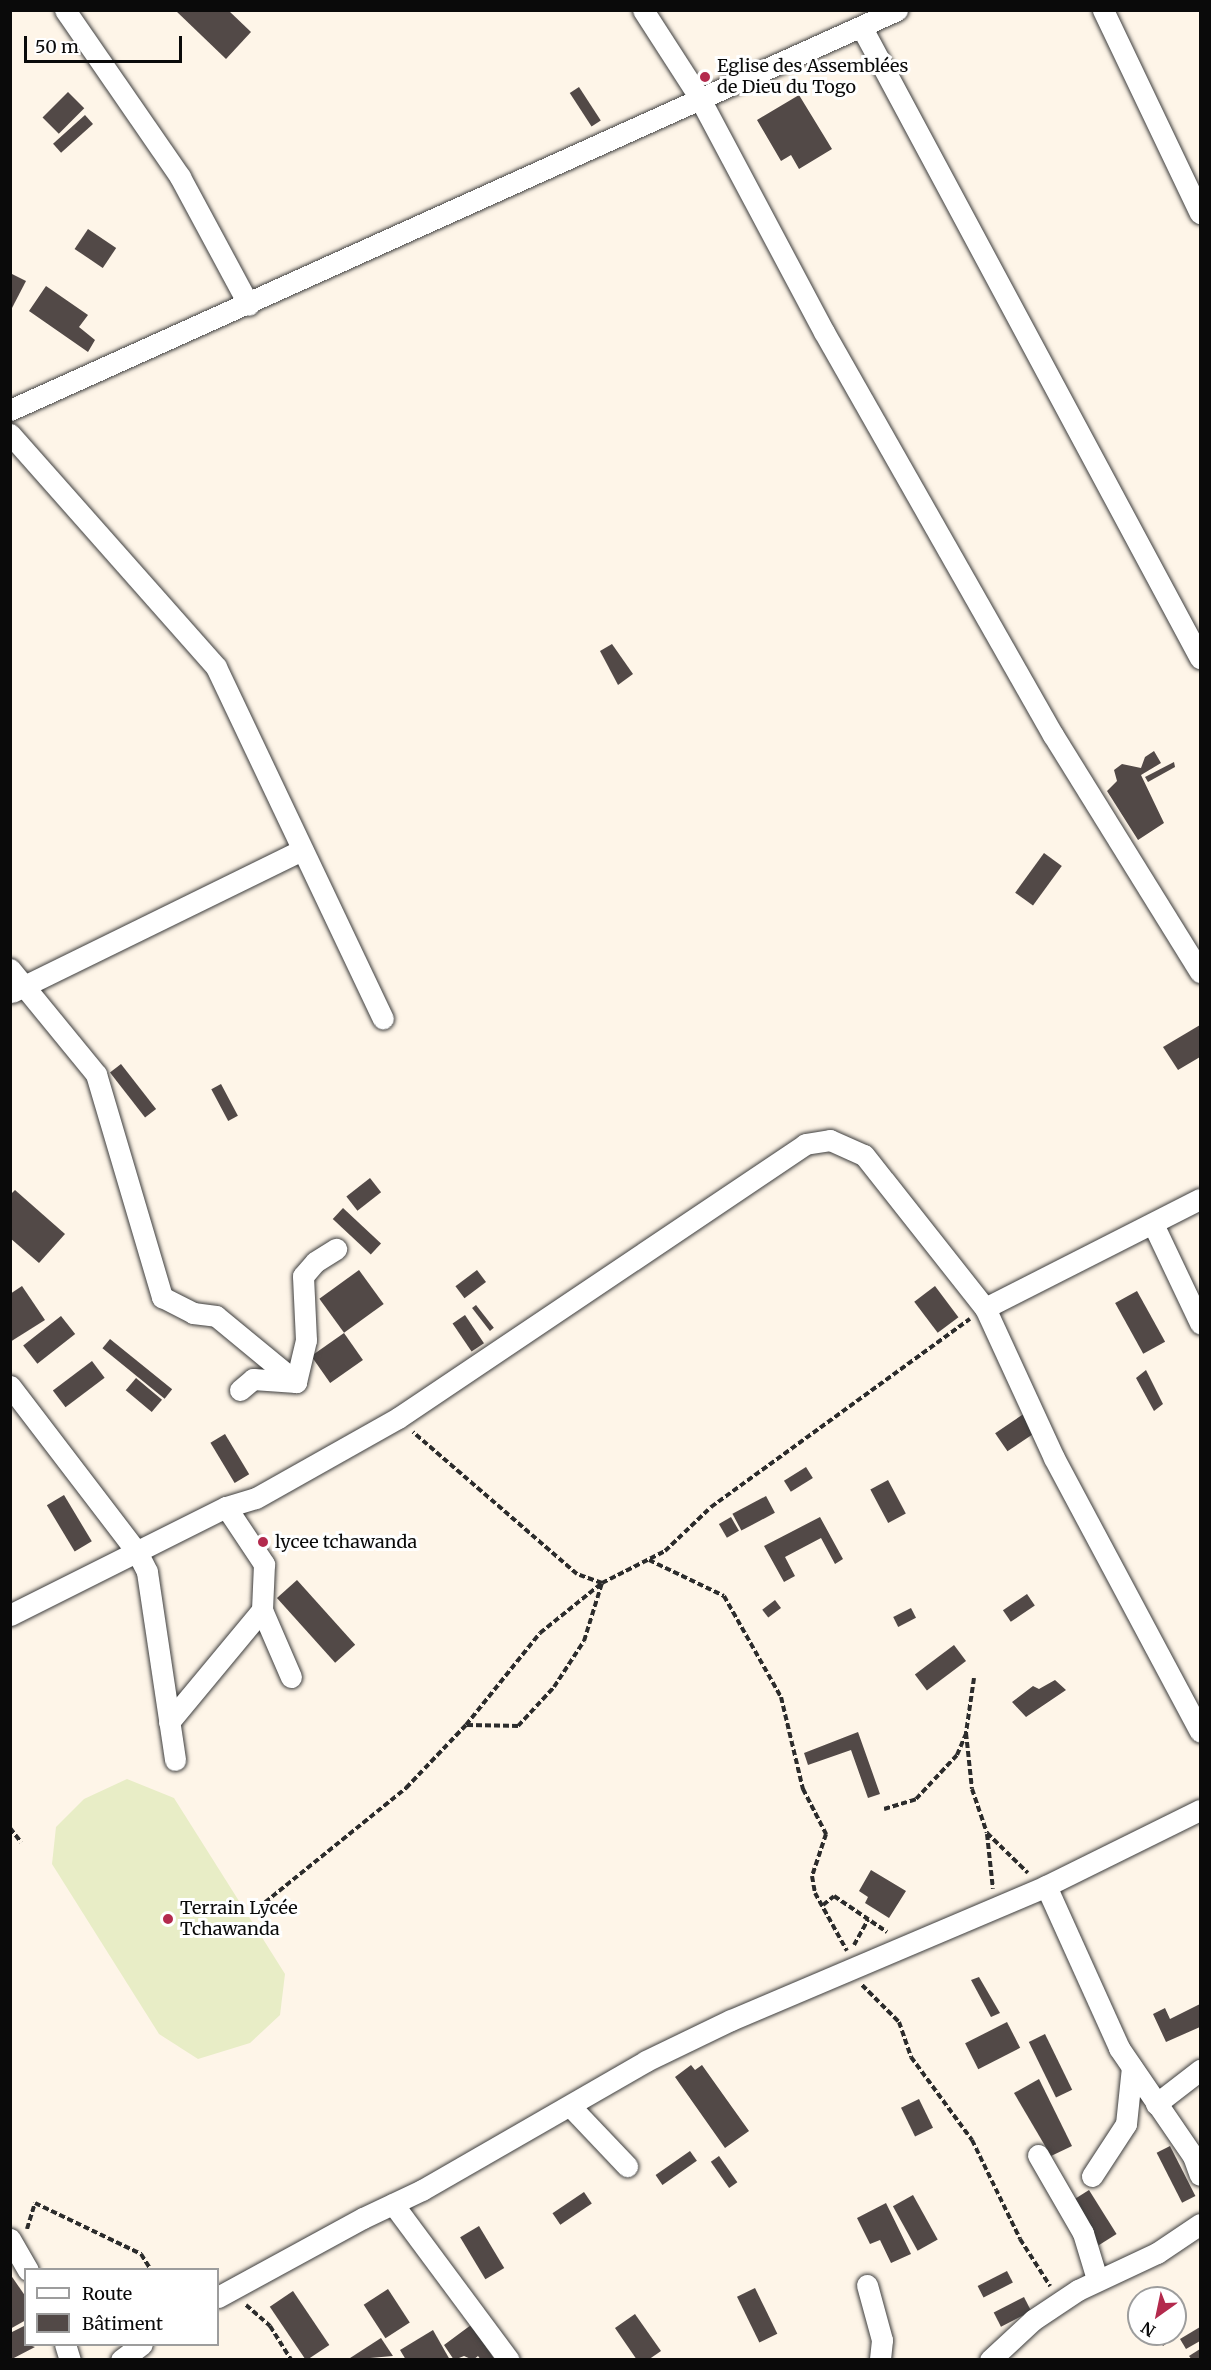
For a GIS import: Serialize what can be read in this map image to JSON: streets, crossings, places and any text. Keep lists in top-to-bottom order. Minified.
{"places":["Eglise des Assemblées de Dieu du Togo","lycee tchawanda","Terrain Lycée Tchawanda"],"legend":["Route","Bâtiment"],"scale_bar":"50 m","north":"bottom left"}
